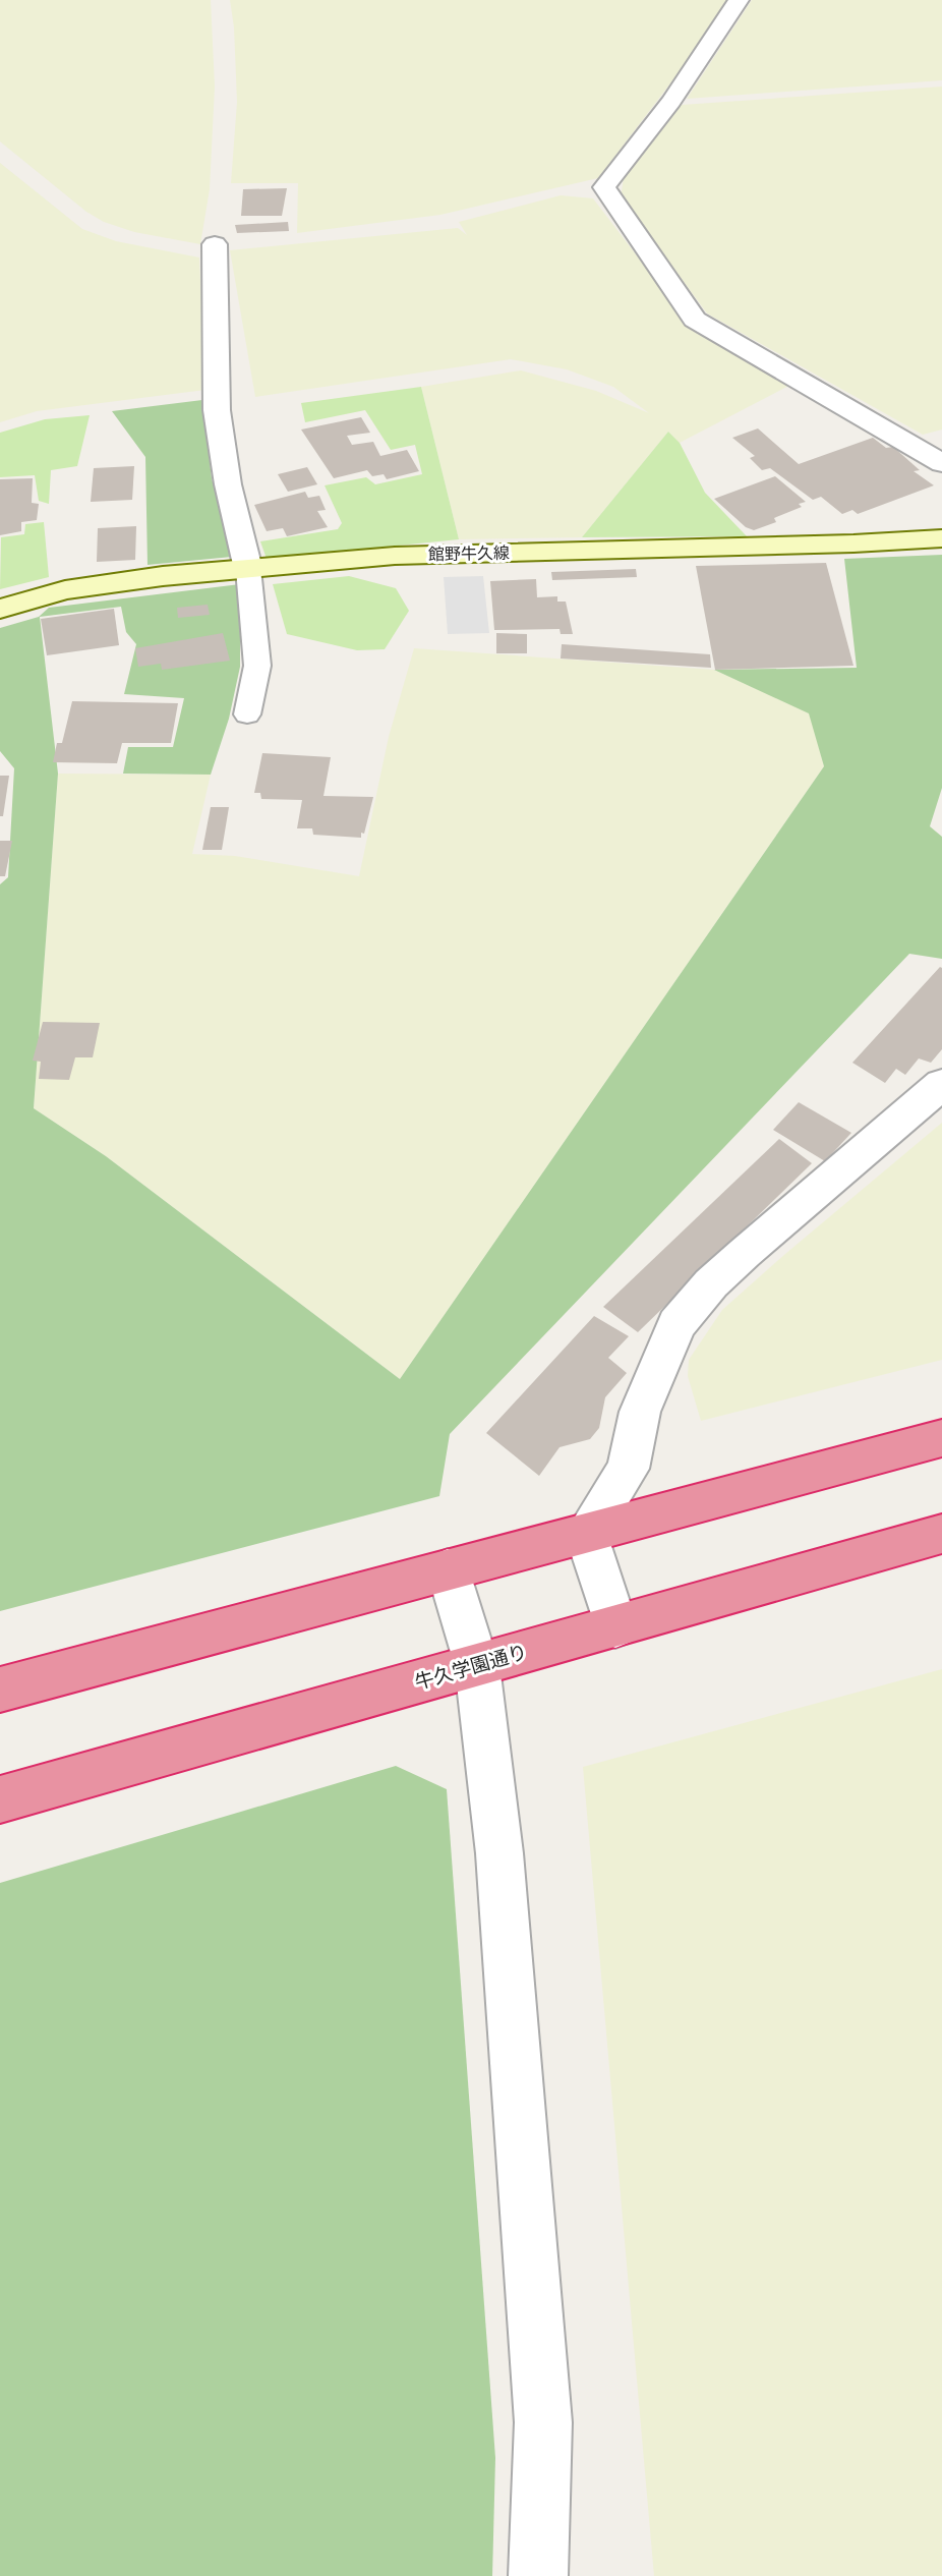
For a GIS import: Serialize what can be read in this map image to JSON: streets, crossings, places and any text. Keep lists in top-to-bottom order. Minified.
{"streets":{"highway":["牛久学園通り"],"main road":["館野牛久線"]}}
